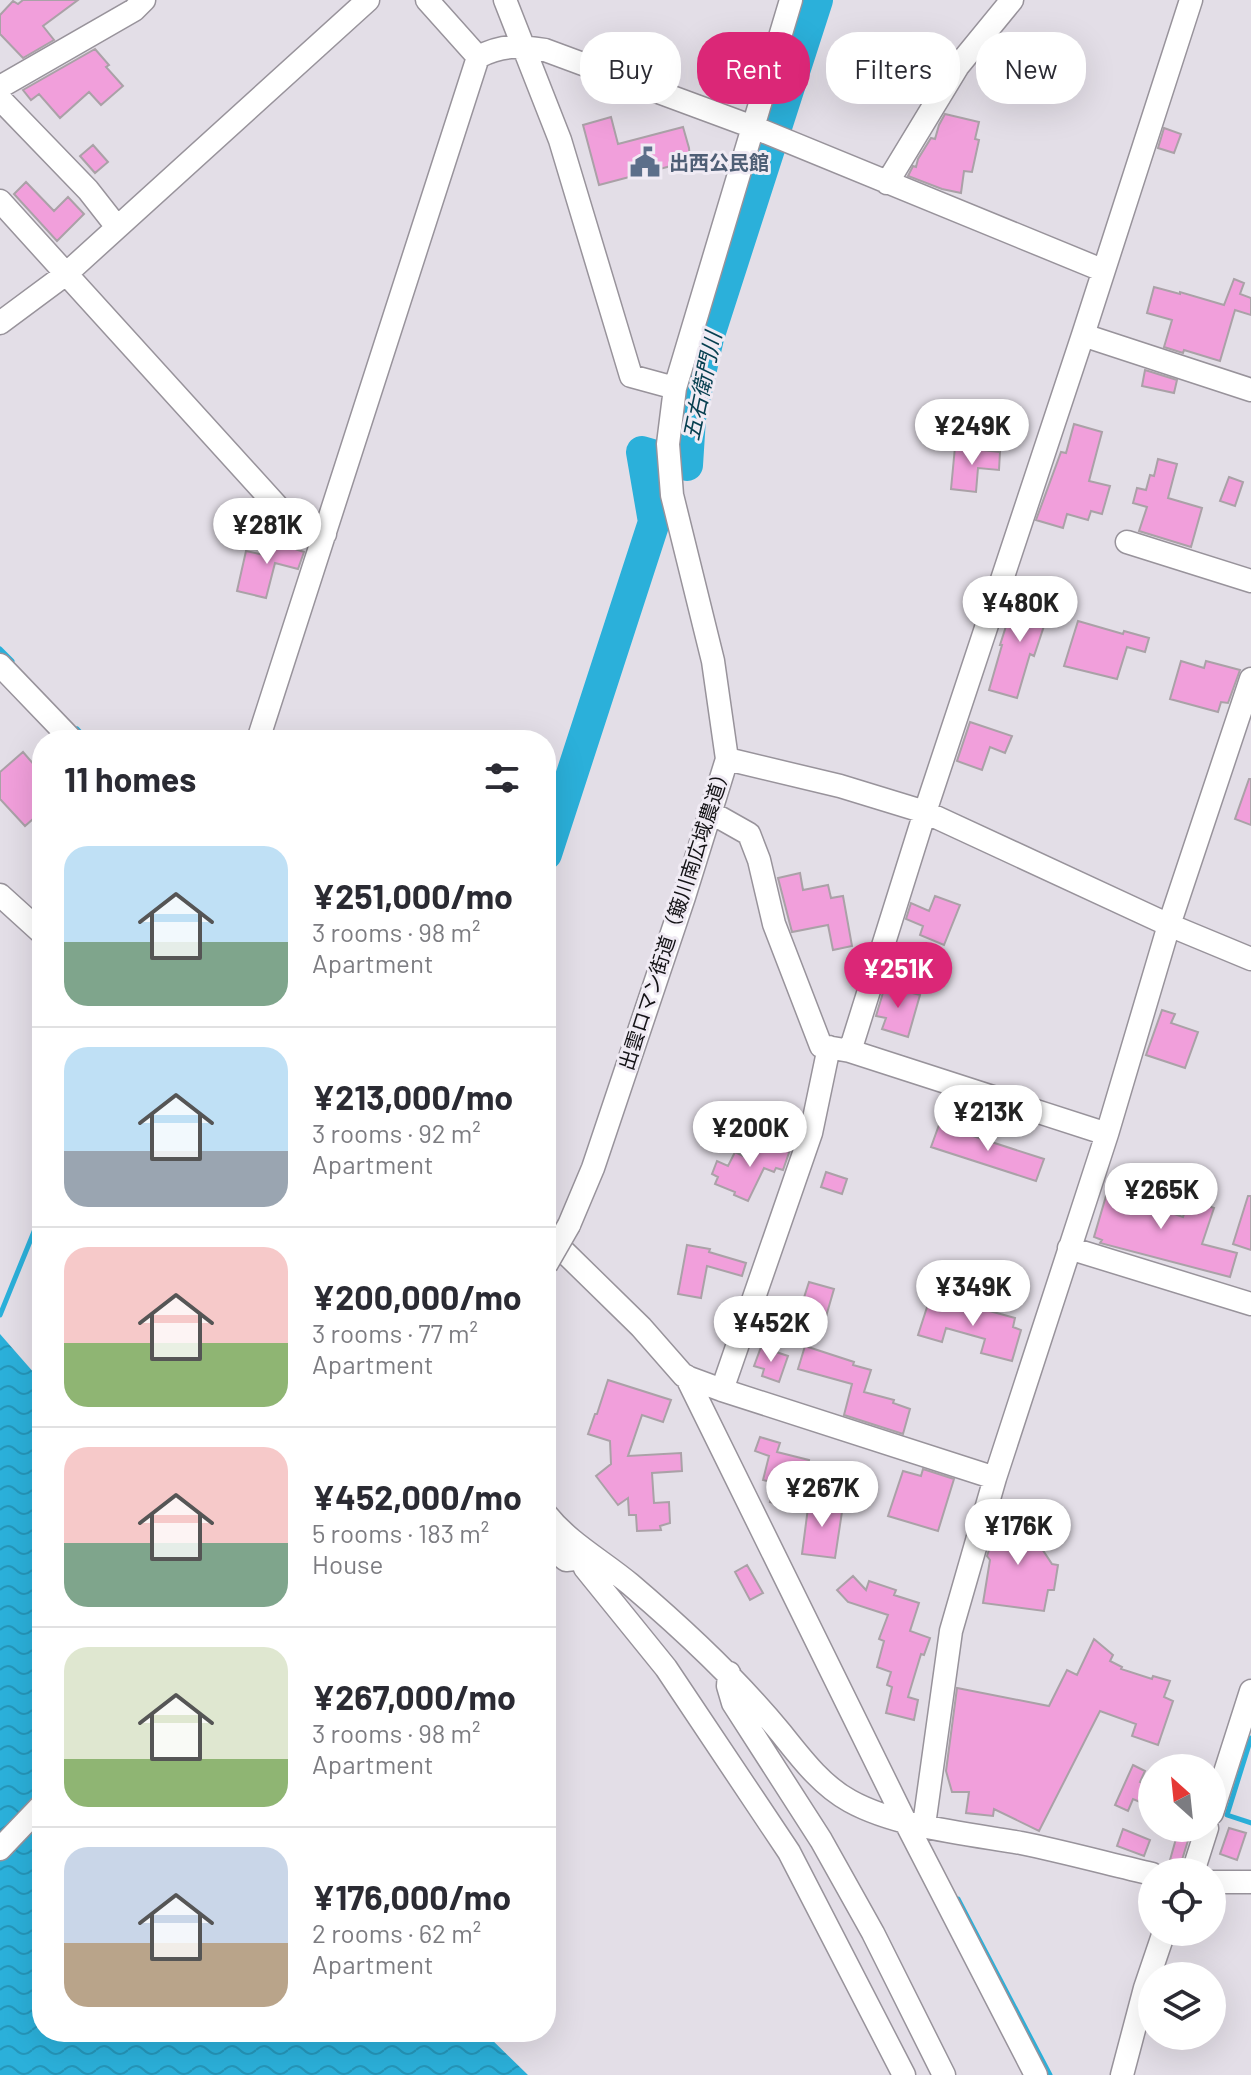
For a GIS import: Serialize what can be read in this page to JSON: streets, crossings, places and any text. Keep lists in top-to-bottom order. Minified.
{"streets":{"street":["出雲ロマン街道（簸川南広域農道）"]},"water":["五右衛門川"],"places":{"public building":["出西公民館"]},"north":"top left","page":{"chip":["Buy","Rent","Filters","New"],"price":["¥249K","¥281K","¥480K","¥251K","¥213K","¥200K","¥265K","¥349K","¥452K","¥267K","¥176K"],"heading":"11 homes","list":[{"name":"¥251,000/mo","note":"3 rooms · 98 m² · Apartment"},{"name":"¥213,000/mo","note":"3 rooms · 92 m² · Apartment"},{"name":"¥200,000/mo","note":"3 rooms · 77 m² · Apartment"},{"name":"¥452,000/mo","note":"5 rooms · 183 m² · House"},{"name":"¥267,000/mo","note":"3 rooms · 98 m² · Apartment"},{"name":"¥176,000/mo","note":"2 rooms · 62 m² · Apartment"}]}}
